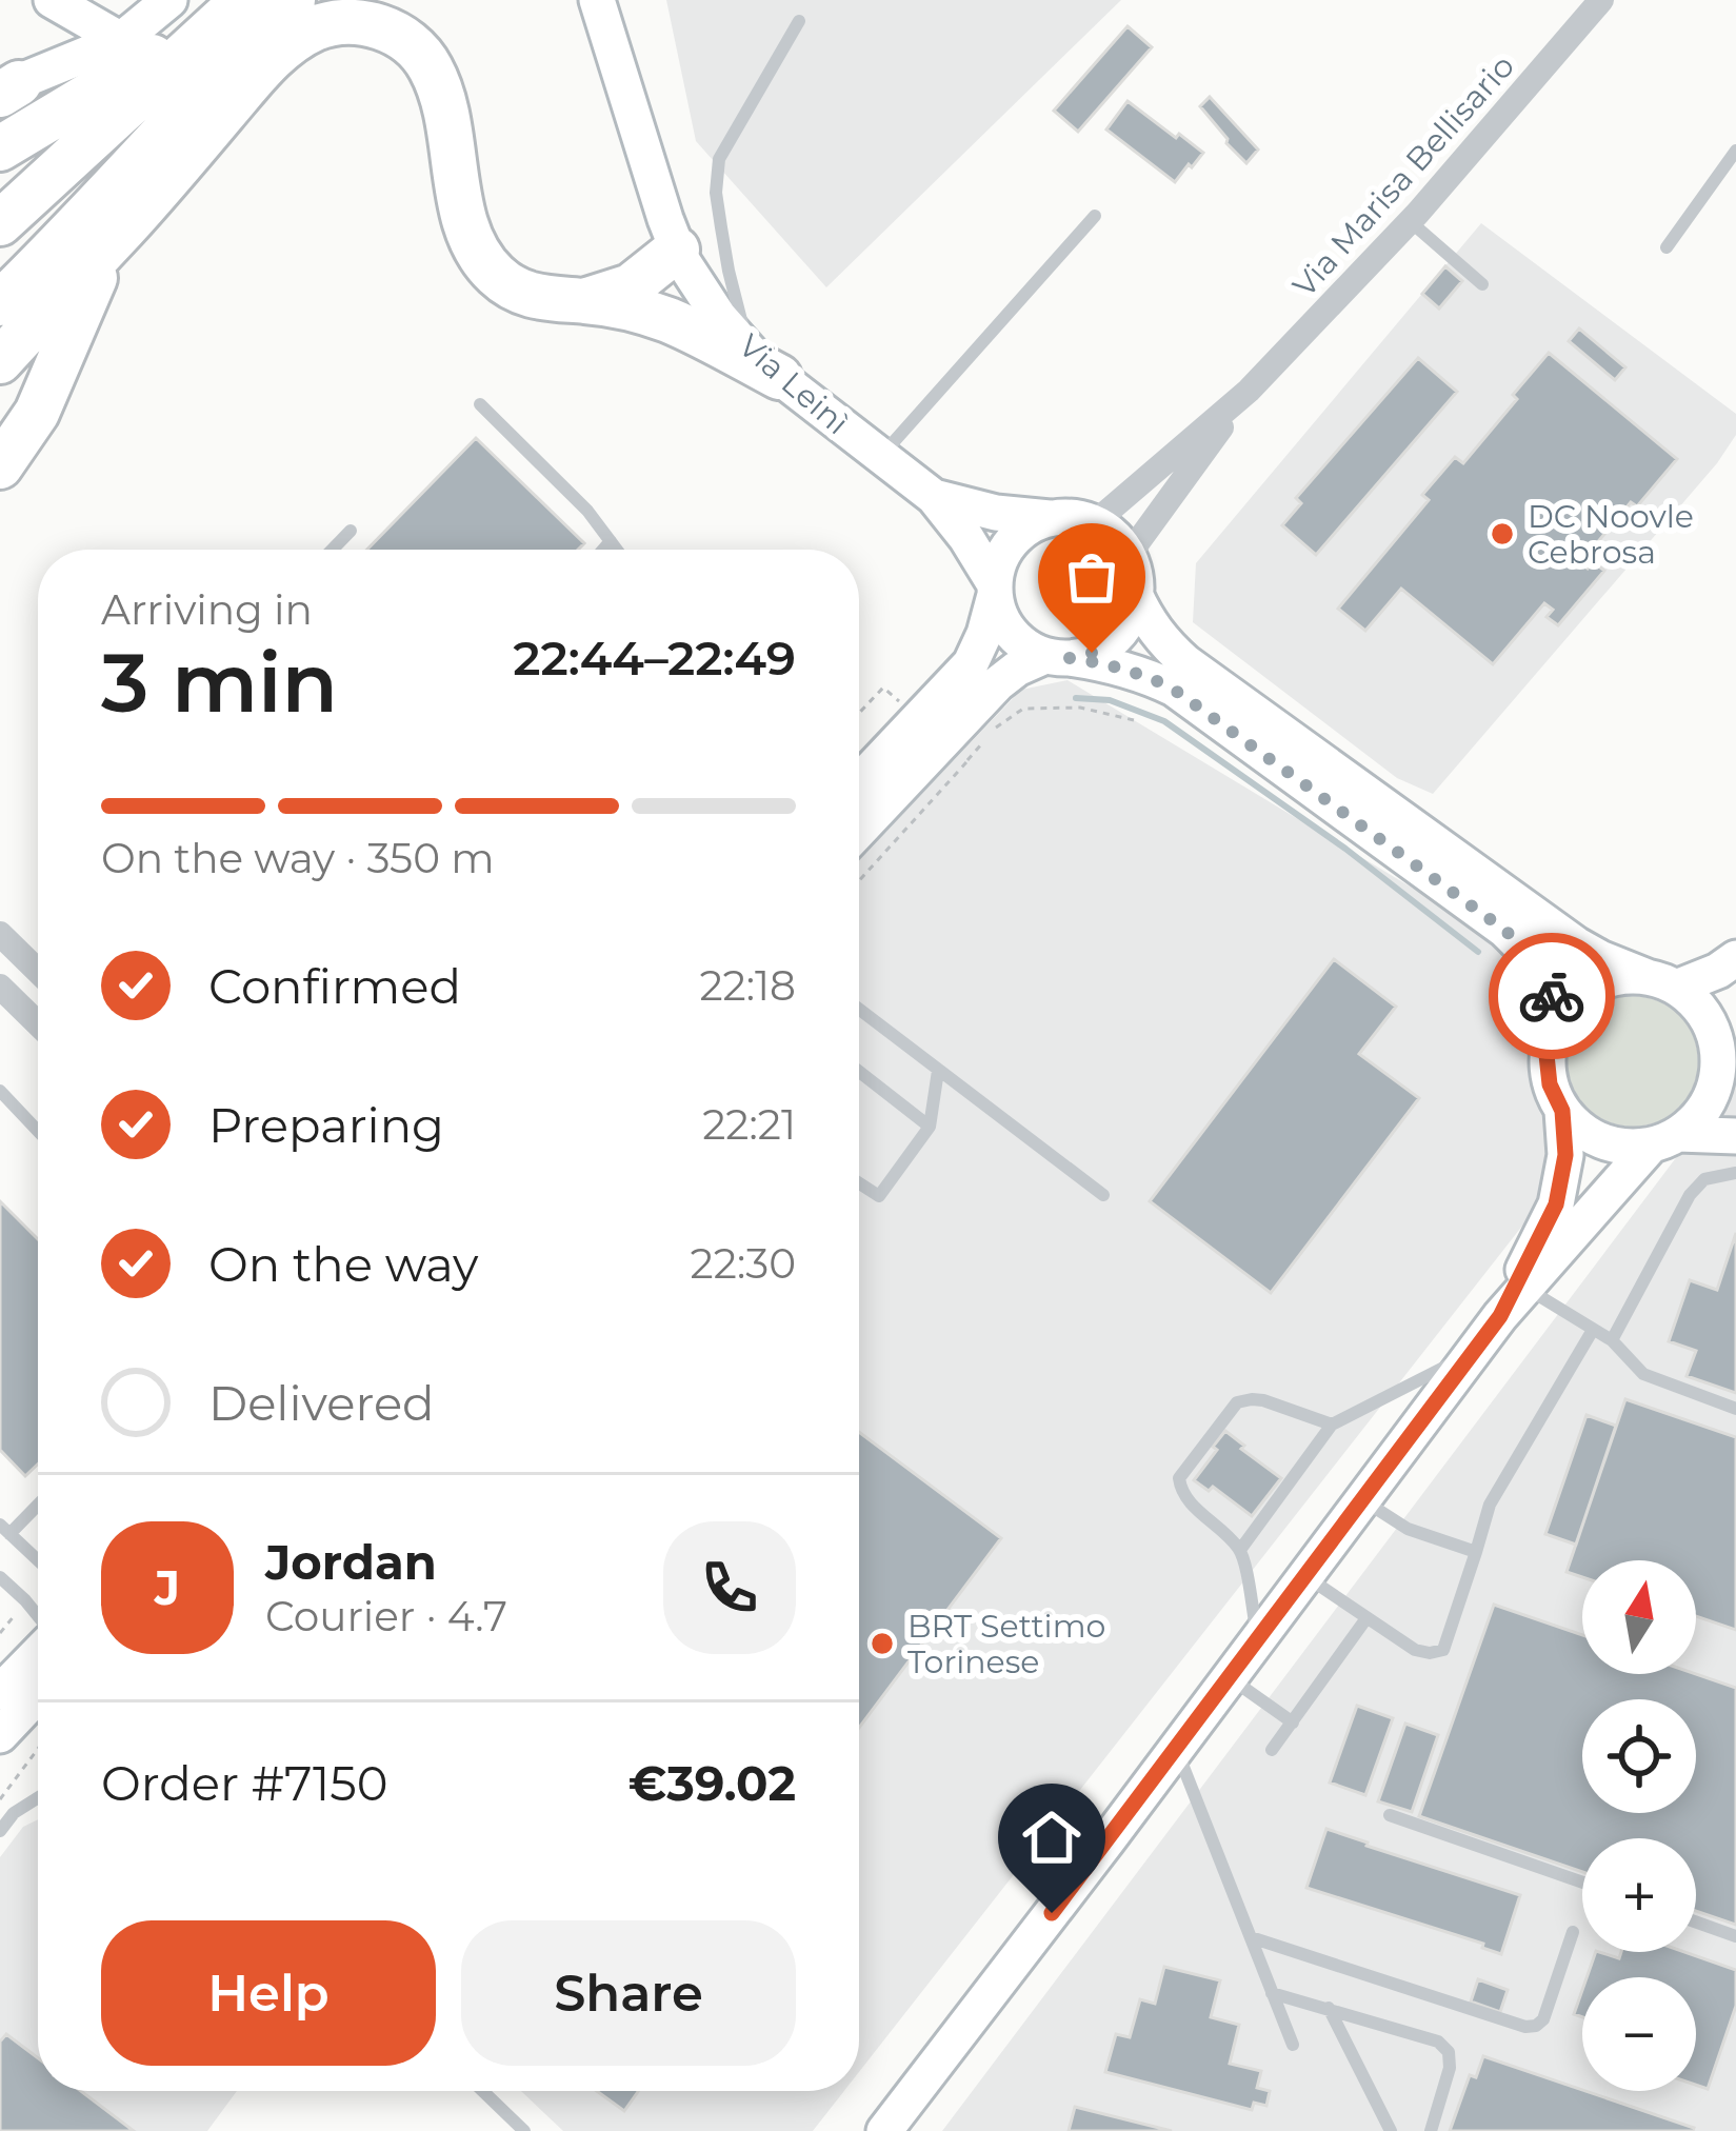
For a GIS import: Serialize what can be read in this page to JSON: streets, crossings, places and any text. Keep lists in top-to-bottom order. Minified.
{"streets":{"street":["Via Marisa Bellisario","Via Leinì"]},"crossings":[["Via Marisa Bellisario","Via Leinì"]],"places":["DC Noovle Cebrosa","BRT Settimo Torinese"],"north":"top","page":{"heading":["3 min","Arriving in","22:44–22:49"],"panel":["Jordan","Courier · 4.7","Order #7150","€39.02"],"bar":"On the way · 350 m","list":[["Confirmed","22:18"],["Preparing","22:21"],["On the way","22:30"],"Delivered"],"round":"J","map_buttons":["+","−"],"buttons":["Help","Share"]}}
